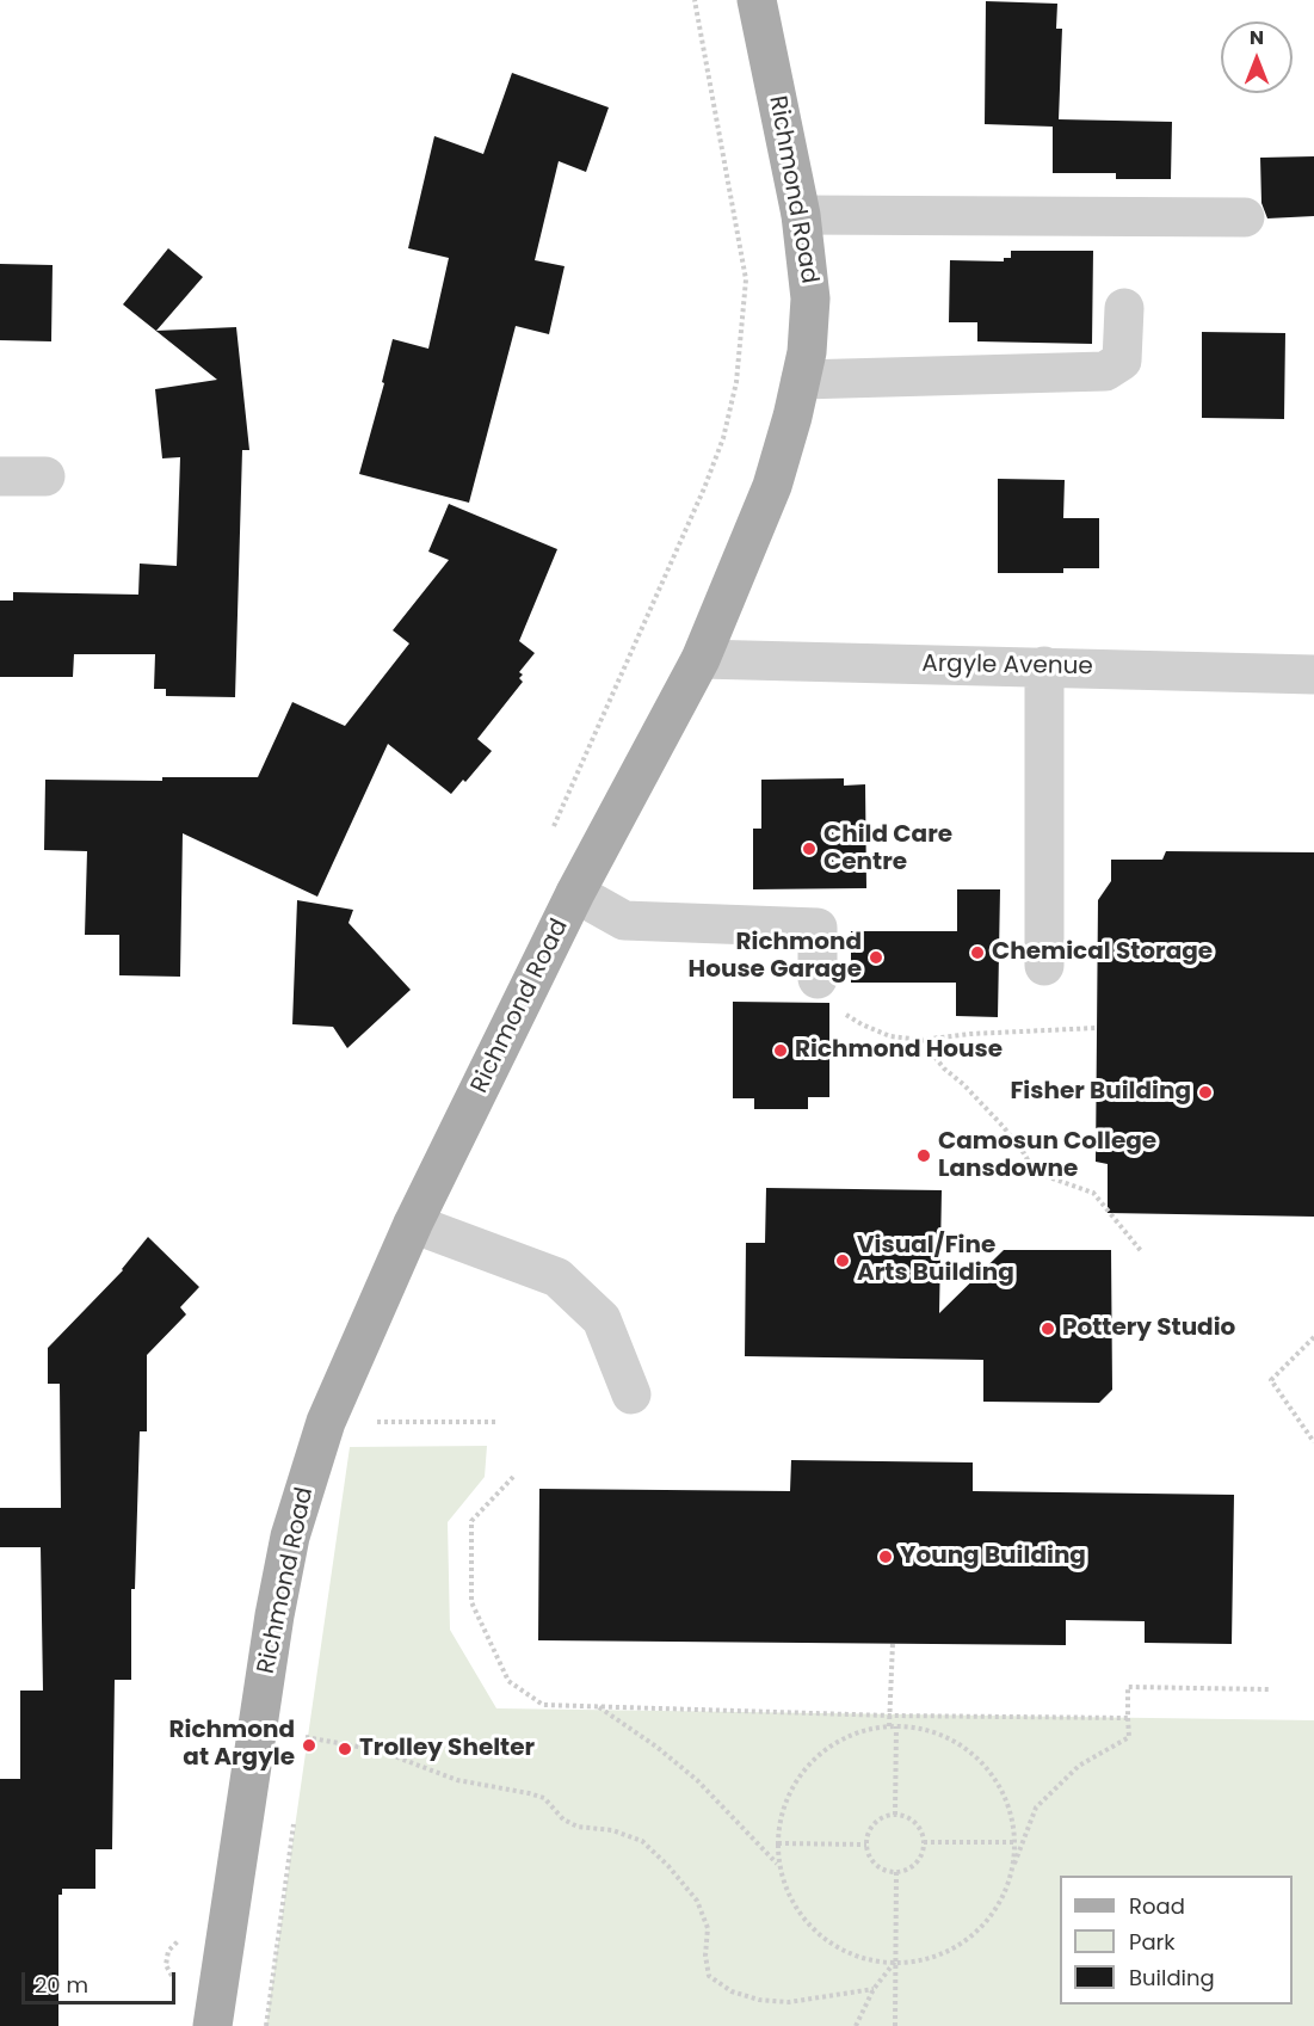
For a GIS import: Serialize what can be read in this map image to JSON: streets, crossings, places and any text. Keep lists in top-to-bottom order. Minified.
{"streets":{"main road":["Richmond Road"],"street":["Argyle Avenue"]},"crossings":[["Richmond Road","Argyle Avenue"]],"places":["Child Care Centre","Chemical Storage","Richmond House Garage","Richmond House","Fisher Building","Camosun College Lansdowne","Visual/Fine Arts Building","Pottery Studio","Young Building","Richmond at Argyle","Trolley Shelter"],"legend":["Road","Park","Building"],"scale_bar":"20 m","north":"top"}
